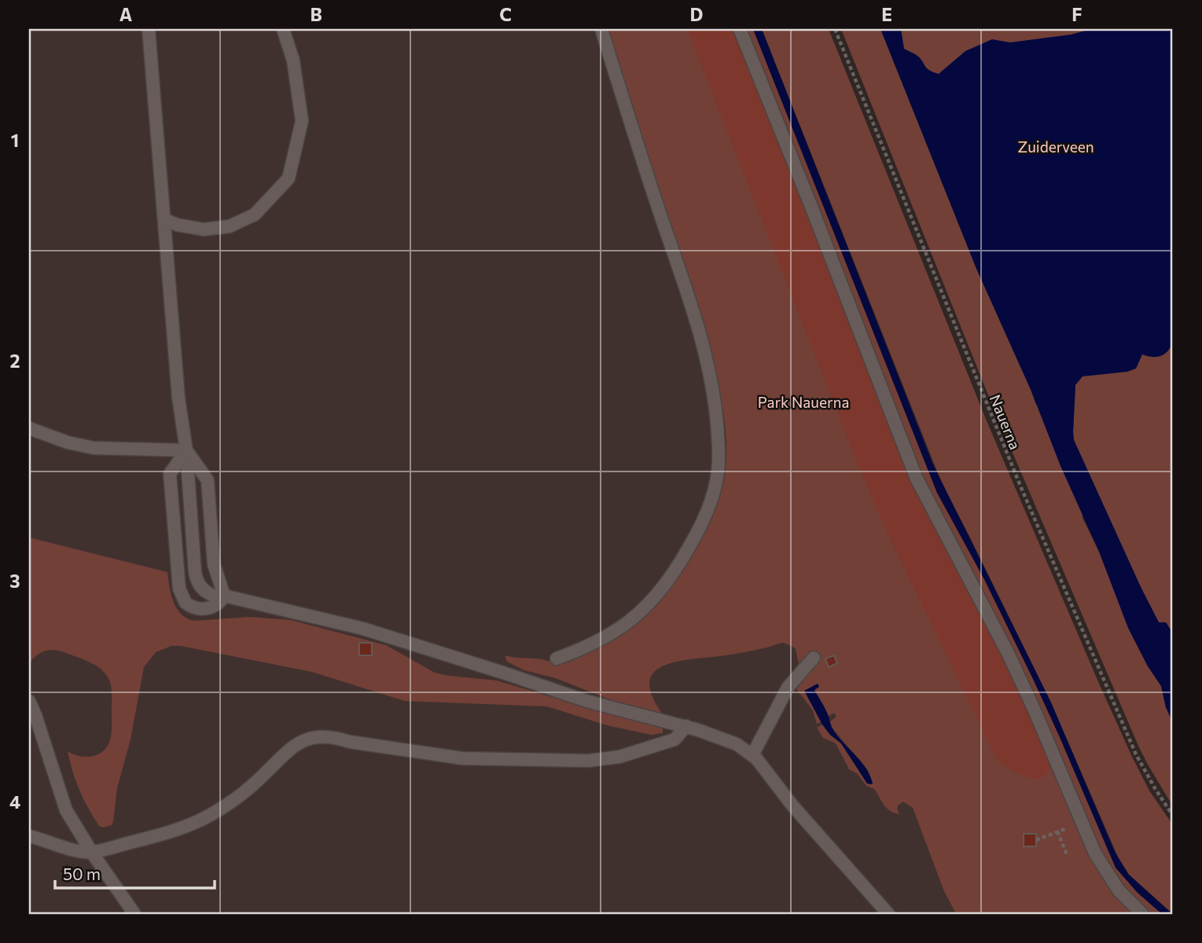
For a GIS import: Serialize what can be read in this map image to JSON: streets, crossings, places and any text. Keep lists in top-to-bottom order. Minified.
{"streets":{"path":["Nauerna"]},"parks":["Zuiderveen","Park Nauerna"],"scale_bar":"50 m","grid":{"columns":["A","B","C","D","E","F"],"rows":["1","2","3","4"]}}
